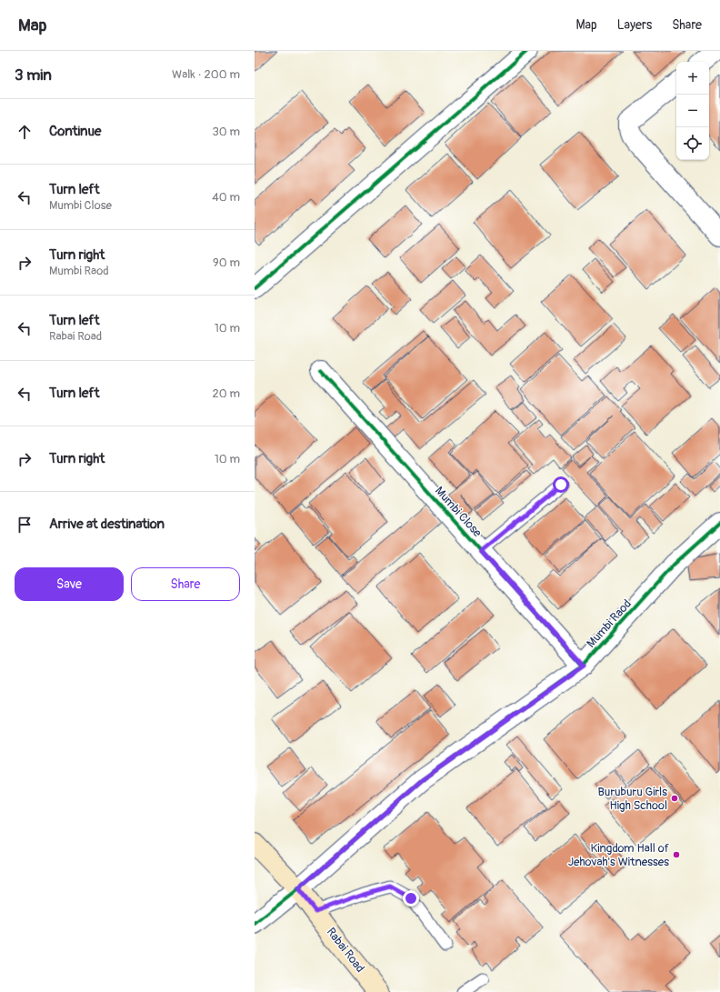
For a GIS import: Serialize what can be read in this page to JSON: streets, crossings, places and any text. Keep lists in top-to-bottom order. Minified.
{"streets":{"main road":["Rabai Road"],"street":["Mumbi Close","Mumbi Raod"]},"crossings":[["Mumbi Close","Mumbi Raod"],["Mumbi Raod","Rabai Road"]],"places":["Buruburu Girls High School","Kingdom Hall of Jehovah's Witnesses"],"page":{"header":"Map","nav":["Map","Layers","Share"],"heading":["3 min","Walk · 200 m"],"map_buttons":["+","−"],"list":[["Continue","30 m"],["Turn left","Mumbi Close","40 m"],["Turn right","Mumbi Raod","90 m"],["Turn left","Rabai Road","10 m"],["Turn left","20 m"],["Turn right","10 m"],"Arrive at destination"],"buttons":["Save","Share"]}}
